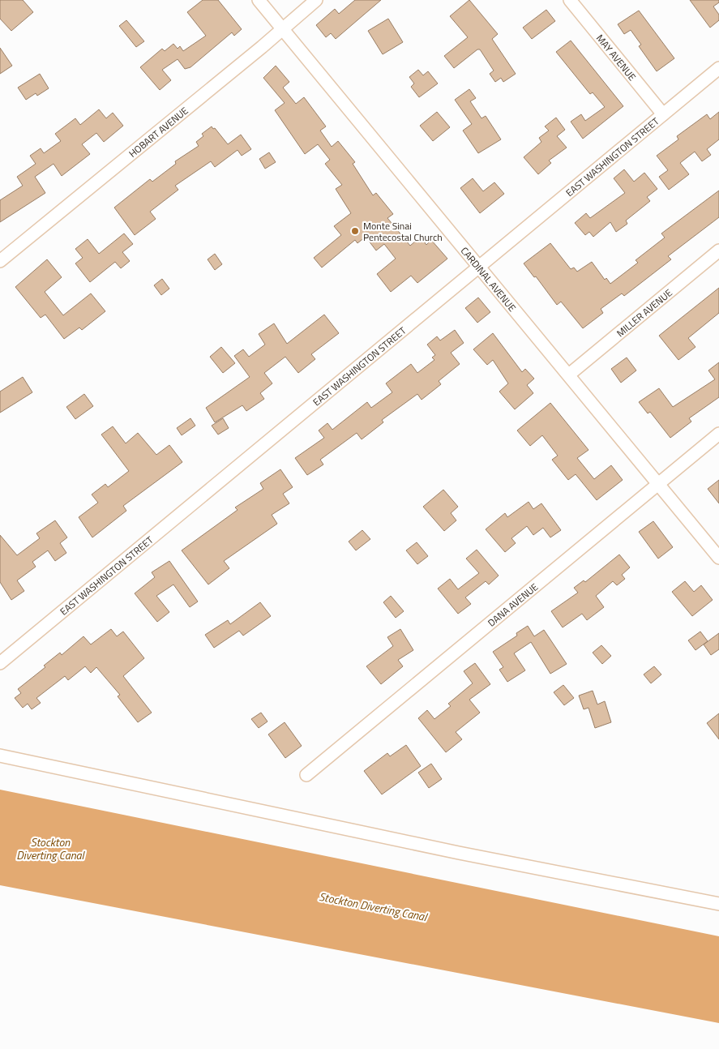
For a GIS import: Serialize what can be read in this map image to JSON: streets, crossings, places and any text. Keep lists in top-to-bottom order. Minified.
{"streets":{"street":["MAY AVENUE","HOBART AVENUE","EAST WASHINGTON STREET","CARDINAL AVENUE","MILLER AVENUE","DANA AVENUE"]},"crossings":[["MAY AVENUE","EAST WASHINGTON STREET"],["HOBART AVENUE","CARDINAL AVENUE"],["EAST WASHINGTON STREET","CARDINAL AVENUE"],["CARDINAL AVENUE","MILLER AVENUE"],["CARDINAL AVENUE","DANA AVENUE"]],"water":["Stockton Diverting Canal"],"places":["Monte Sinai Pentecostal Church"]}
